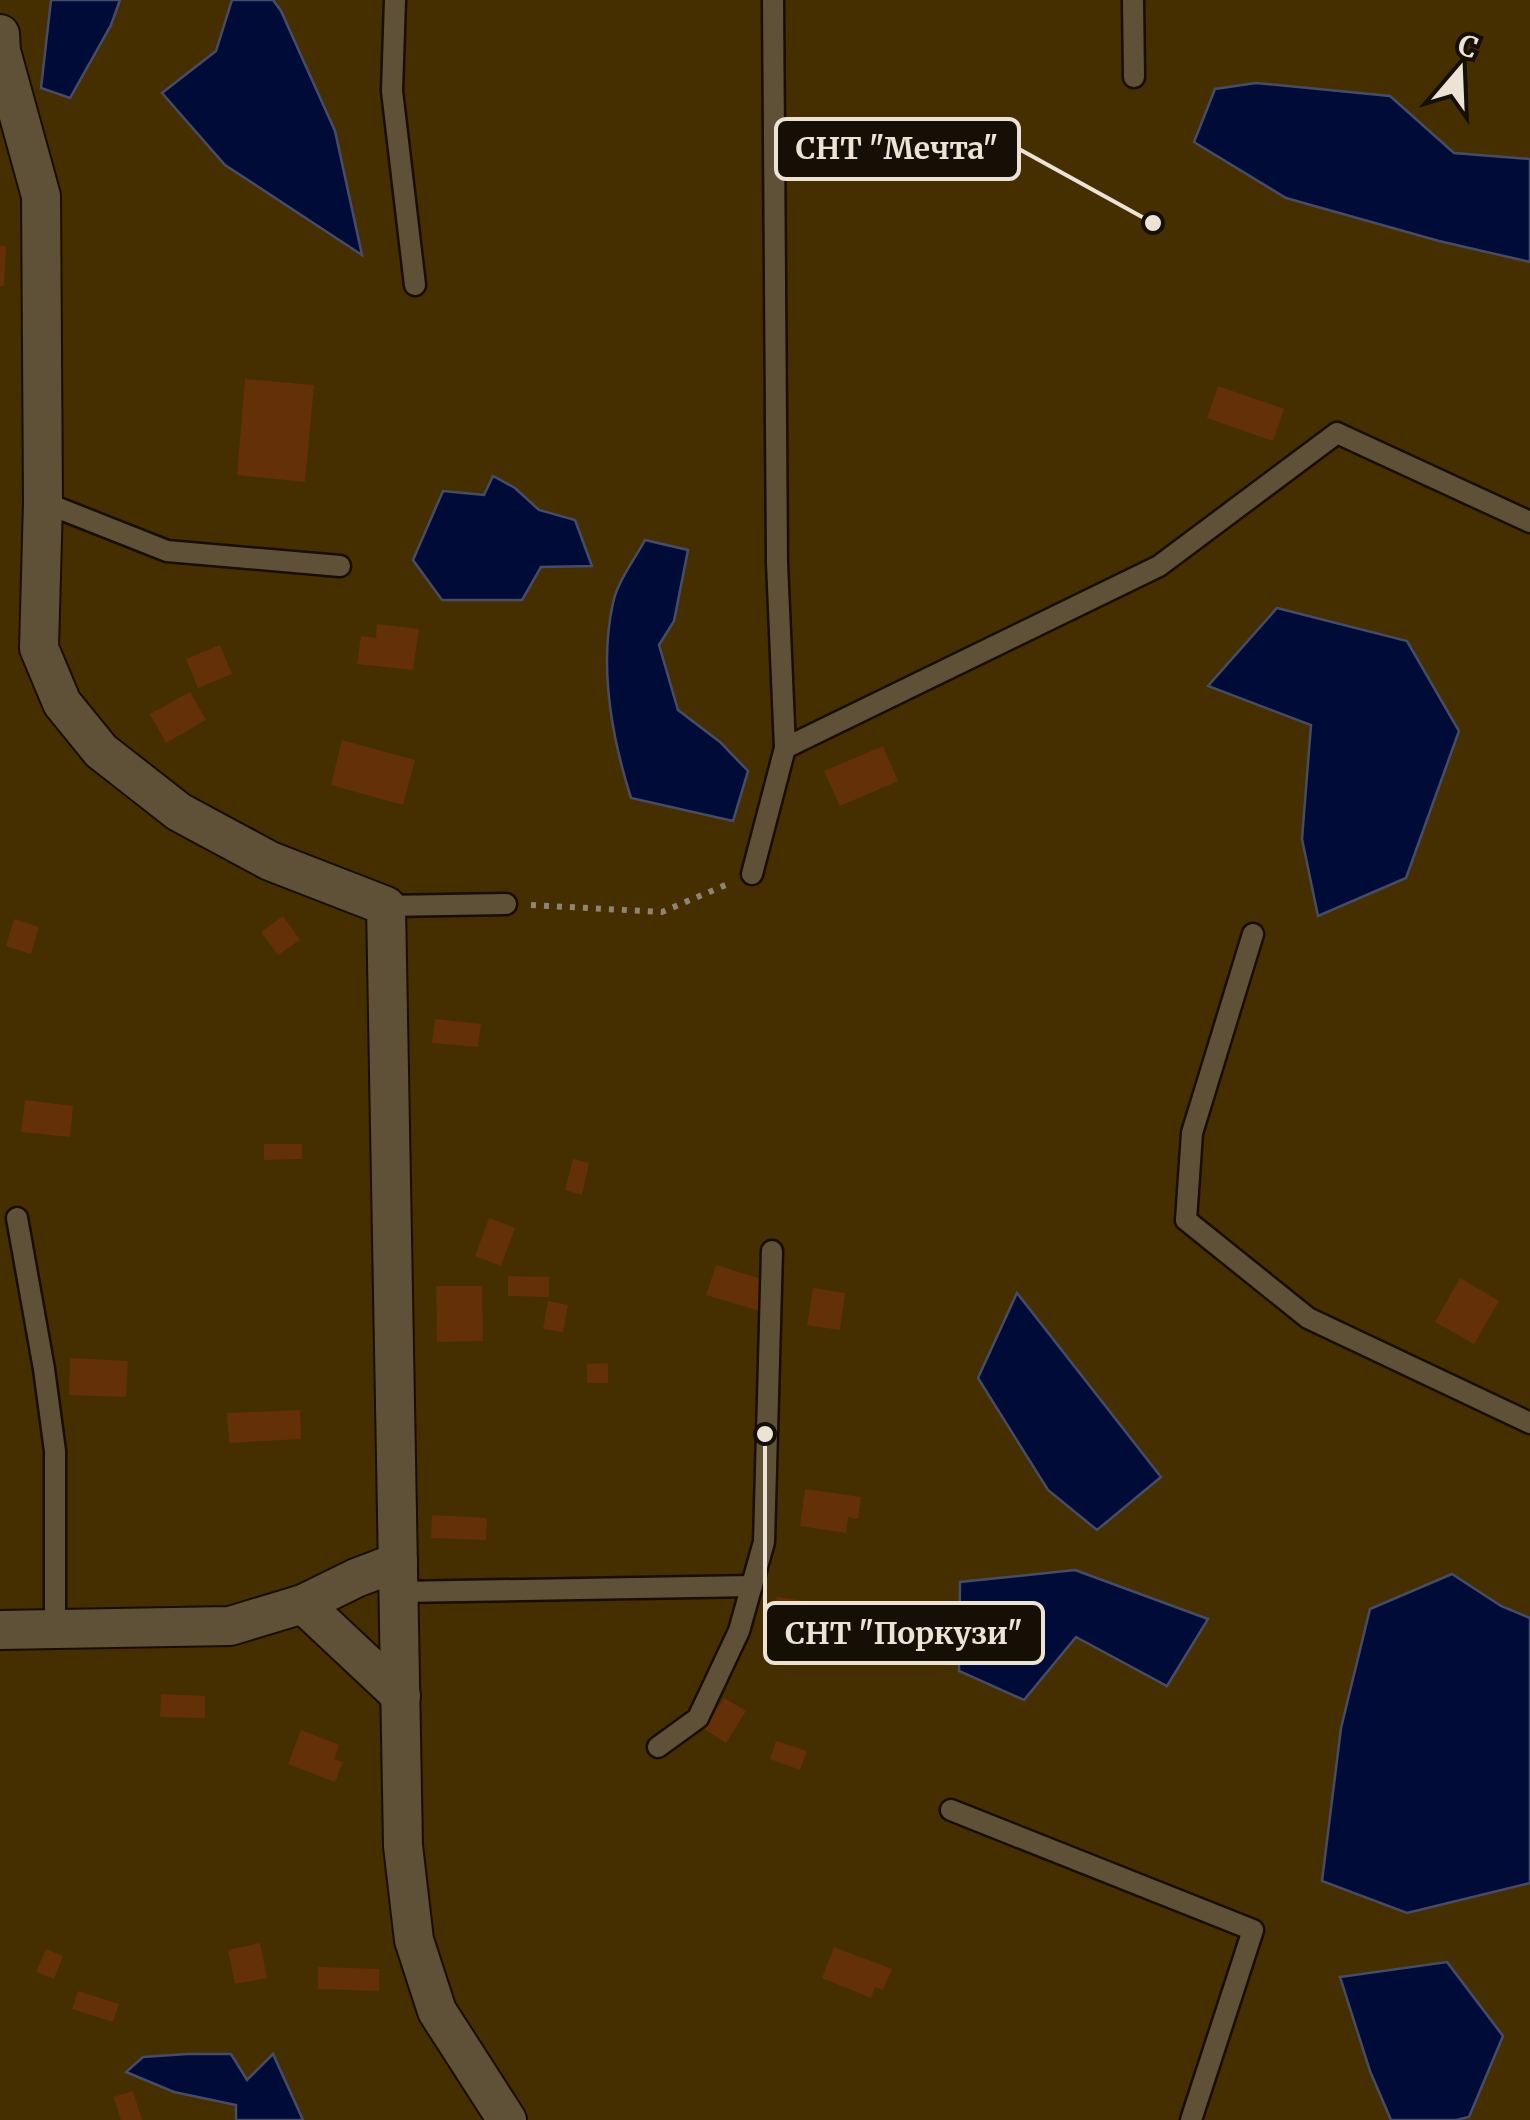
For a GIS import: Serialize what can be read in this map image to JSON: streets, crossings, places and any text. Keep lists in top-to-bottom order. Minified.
{"places":["СНТ \"Мечта\"","СНТ \"Поркузи\""],"north":"top"}
